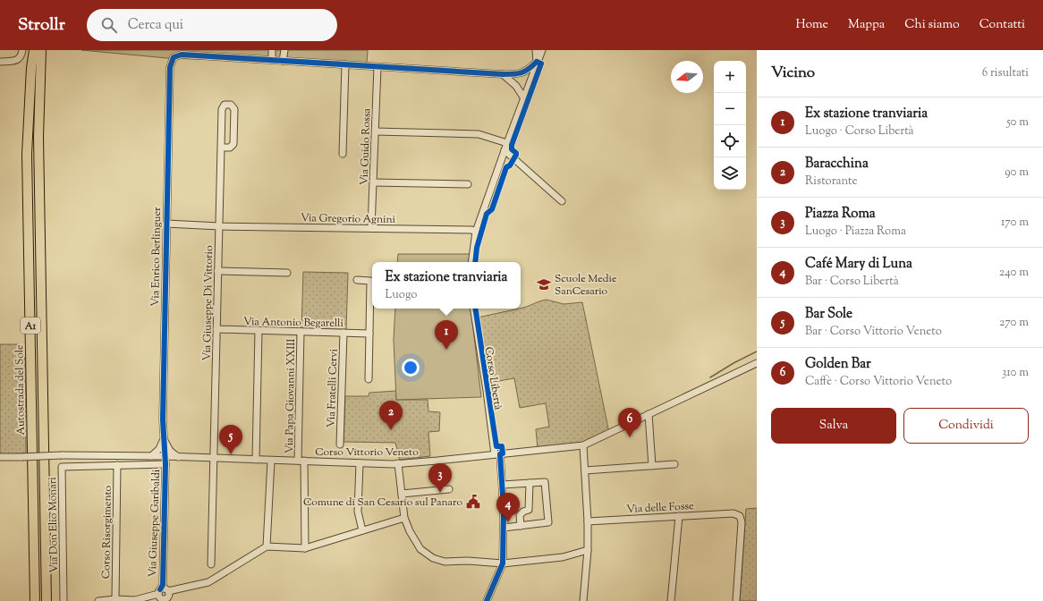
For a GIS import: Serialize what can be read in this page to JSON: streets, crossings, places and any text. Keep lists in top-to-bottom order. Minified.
{"streets":{"highway":["A1","Autostrada del Sole"],"street":["Via Guido Rossa","Via Gregorio Agnini","Via Enrico Berlinguer","Via Giuseppe Di Vittorio","Via Antonio Begarelli","Corso Libertà","Via Fratelli Cervi","Via Papa Giovanni XXIII","Corso Vittorio Veneto","Via delle Fosse","Via Giuseppe Garibaldi","Via Don Elio Monari","Corso Risorgimento"]},"crossings":[["Via Guido Rossa","Via Gregorio Agnini"],["Via Gregorio Agnini","Via Enrico Berlinguer"],["Via Gregorio Agnini","Via Giuseppe Di Vittorio"],["Via Enrico Berlinguer","Corso Vittorio Veneto"],["Via Enrico Berlinguer","Via Giuseppe Garibaldi"],["Via Giuseppe Di Vittorio","Via Antonio Begarelli"],["Via Giuseppe Di Vittorio","Corso Vittorio Veneto"],["Via Antonio Begarelli","Via Fratelli Cervi"],["Via Antonio Begarelli","Via Papa Giovanni XXIII"],["Corso Libertà","Corso Vittorio Veneto"],["Via Papa Giovanni XXIII","Corso Vittorio Veneto"],["Corso Vittorio Veneto","Via Giuseppe Garibaldi"],["Via Giuseppe Garibaldi","Via Don Elio Monari"],["Via Don Elio Monari","Corso Risorgimento"]],"places":{"school or university":["Scuole Medie SanCesario"],"public building":["Comune di San Cesario sul Panaro"]},"north":"left","page":{"header":"Strollr","search":"Cerca qui","nav":["Home","Mappa","Chi siamo","Contatti"],"heading":["Vicino","6 risultati"],"map_buttons":["+","−"],"list":[{"mark":"1","name":"Ex stazione tranviaria","note":"Luogo · Corso Libertà","value":"50 m"},{"mark":"2","name":"Baracchina","note":"Ristorante","value":"90 m"},{"mark":"3","name":"Piazza Roma","note":"Luogo · Piazza Roma","value":"170 m"},{"mark":"4","name":"Café Mary di Luna","note":"Bar · Corso Libertà","value":"240 m"},{"mark":"5","name":"Bar Sole","note":"Bar · Corso Vittorio Veneto","value":"270 m"},{"mark":"6","name":"Golden Bar","note":"Caffè · Corso Vittorio Veneto","value":"310 m"}],"popup":["Ex stazione tranviaria","Luogo"],"pins":["1","2","6","5","3","4"],"buttons":["Salva","Condividi"]}}
